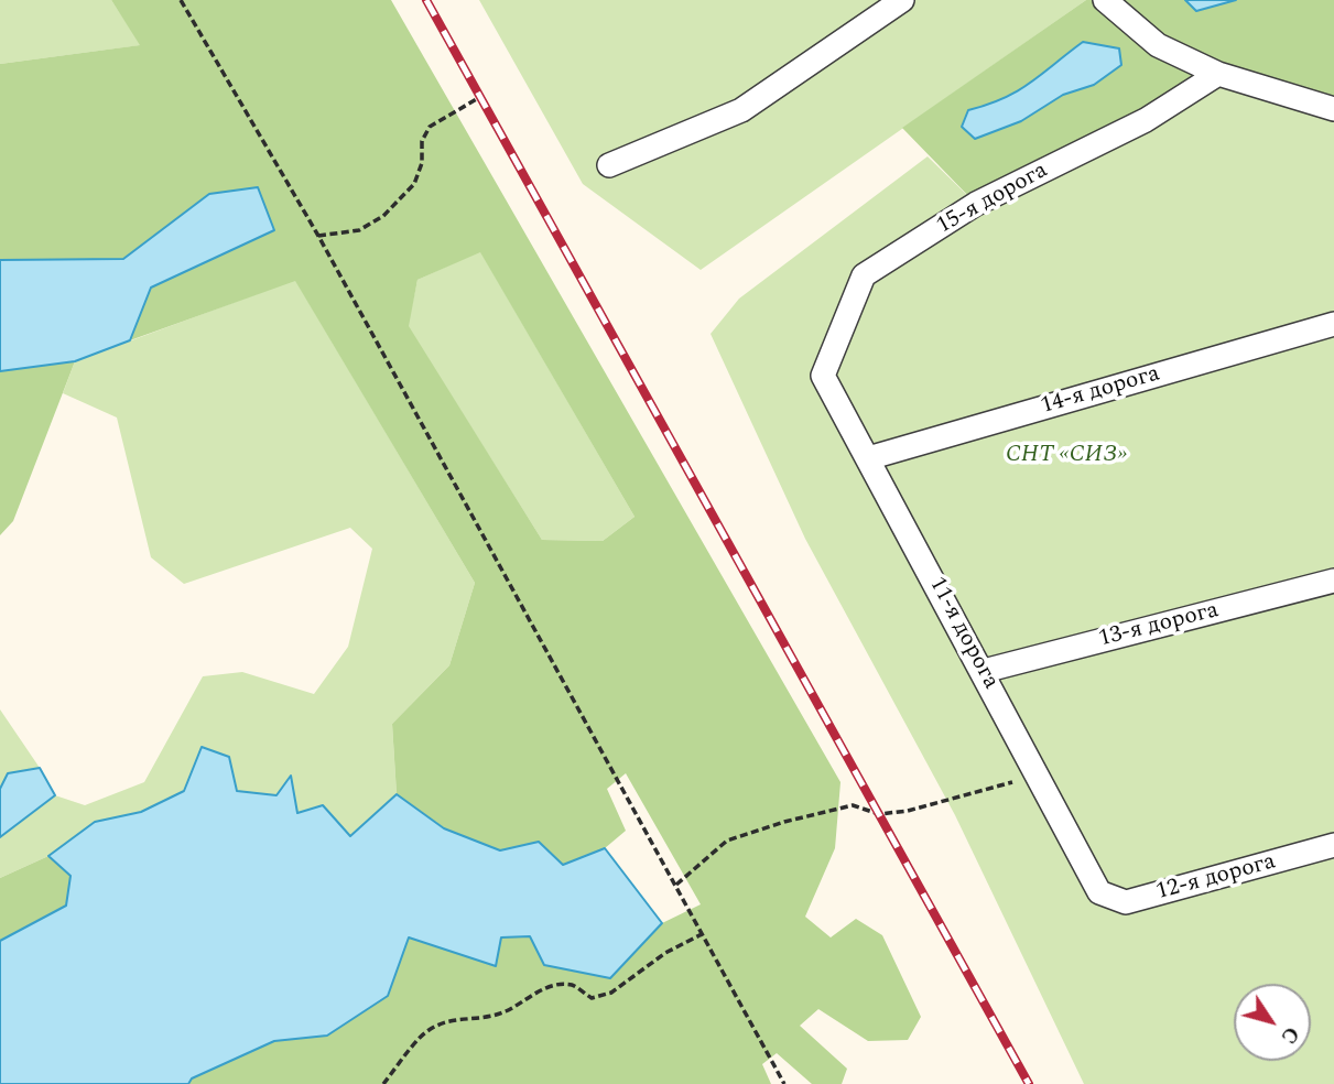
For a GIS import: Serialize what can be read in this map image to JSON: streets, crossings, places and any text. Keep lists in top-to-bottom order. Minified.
{"streets":{"street":["15-я дорога","14-я дорога","13-я дорога","11-я дорога","12-я дорога"]},"crossings":[["15-я дорога","11-я дорога"],["14-я дорога","11-я дорога"],["13-я дорога","11-я дорога"],["11-я дорога","12-я дорога"]],"parks":["СНТ «СИЗ»"],"north":"bottom right"}
